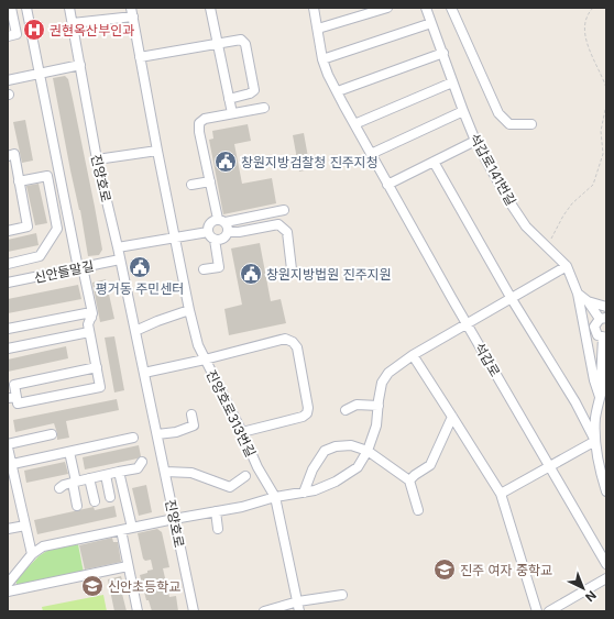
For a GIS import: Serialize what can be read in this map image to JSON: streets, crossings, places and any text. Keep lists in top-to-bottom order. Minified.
{"streets":{"street":["석갑로141번길","진양호로","신안들말길","석갑로","진양호로313번길"]},"crossings":[["진양호로","신안들말길"],["진양호로","진양호로313번길"]],"places":{"hospital":["권현옥산부인과"],"public building":["창원지방검찰청 진주지청","평거동 주민센터","창원지방법원 진주지원"],"school or university":["진주 여자 중학교","신안초등학교"]},"north":"bottom right"}
